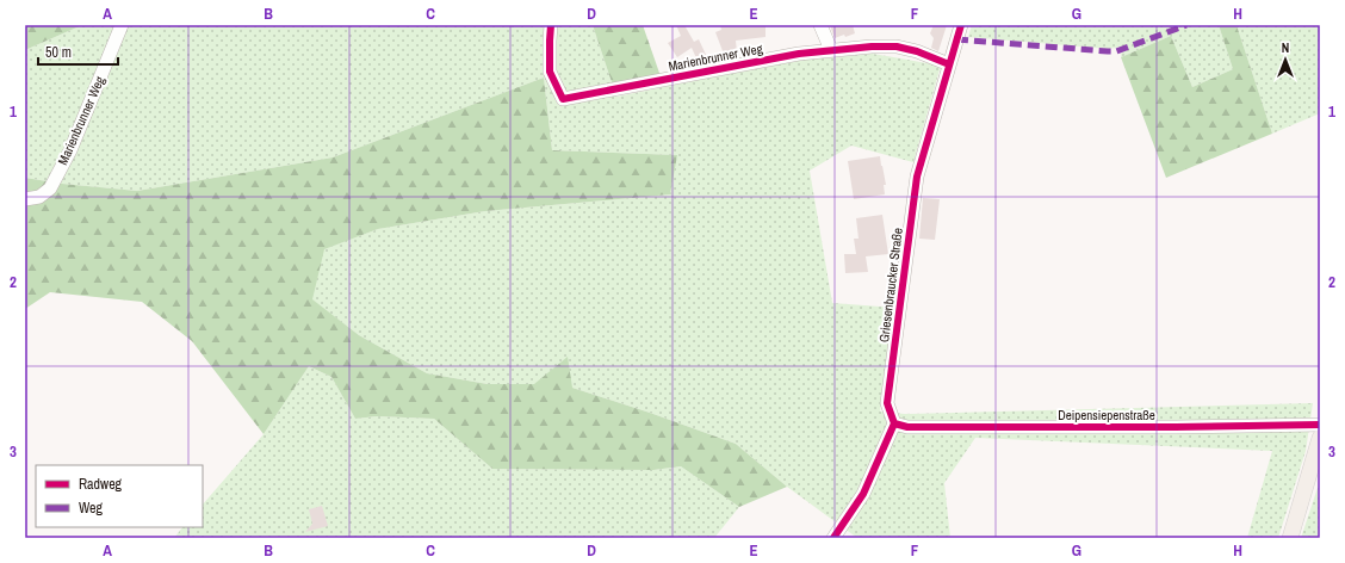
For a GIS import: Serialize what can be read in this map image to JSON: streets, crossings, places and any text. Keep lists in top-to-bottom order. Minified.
{"streets":{"street":["Marienbrunner Weg","Griesenbraucker Straße","Deipensiepenstraße"]},"crossings":[["Marienbrunner Weg","Griesenbraucker Straße"],["Griesenbraucker Straße","Deipensiepenstraße"]],"legend":["Radweg","Weg"],"scale_bar":"50 m","north":"top","grid":{"columns":["A","B","C","D","E","F","G","H"],"rows":["1","2","3"]}}
